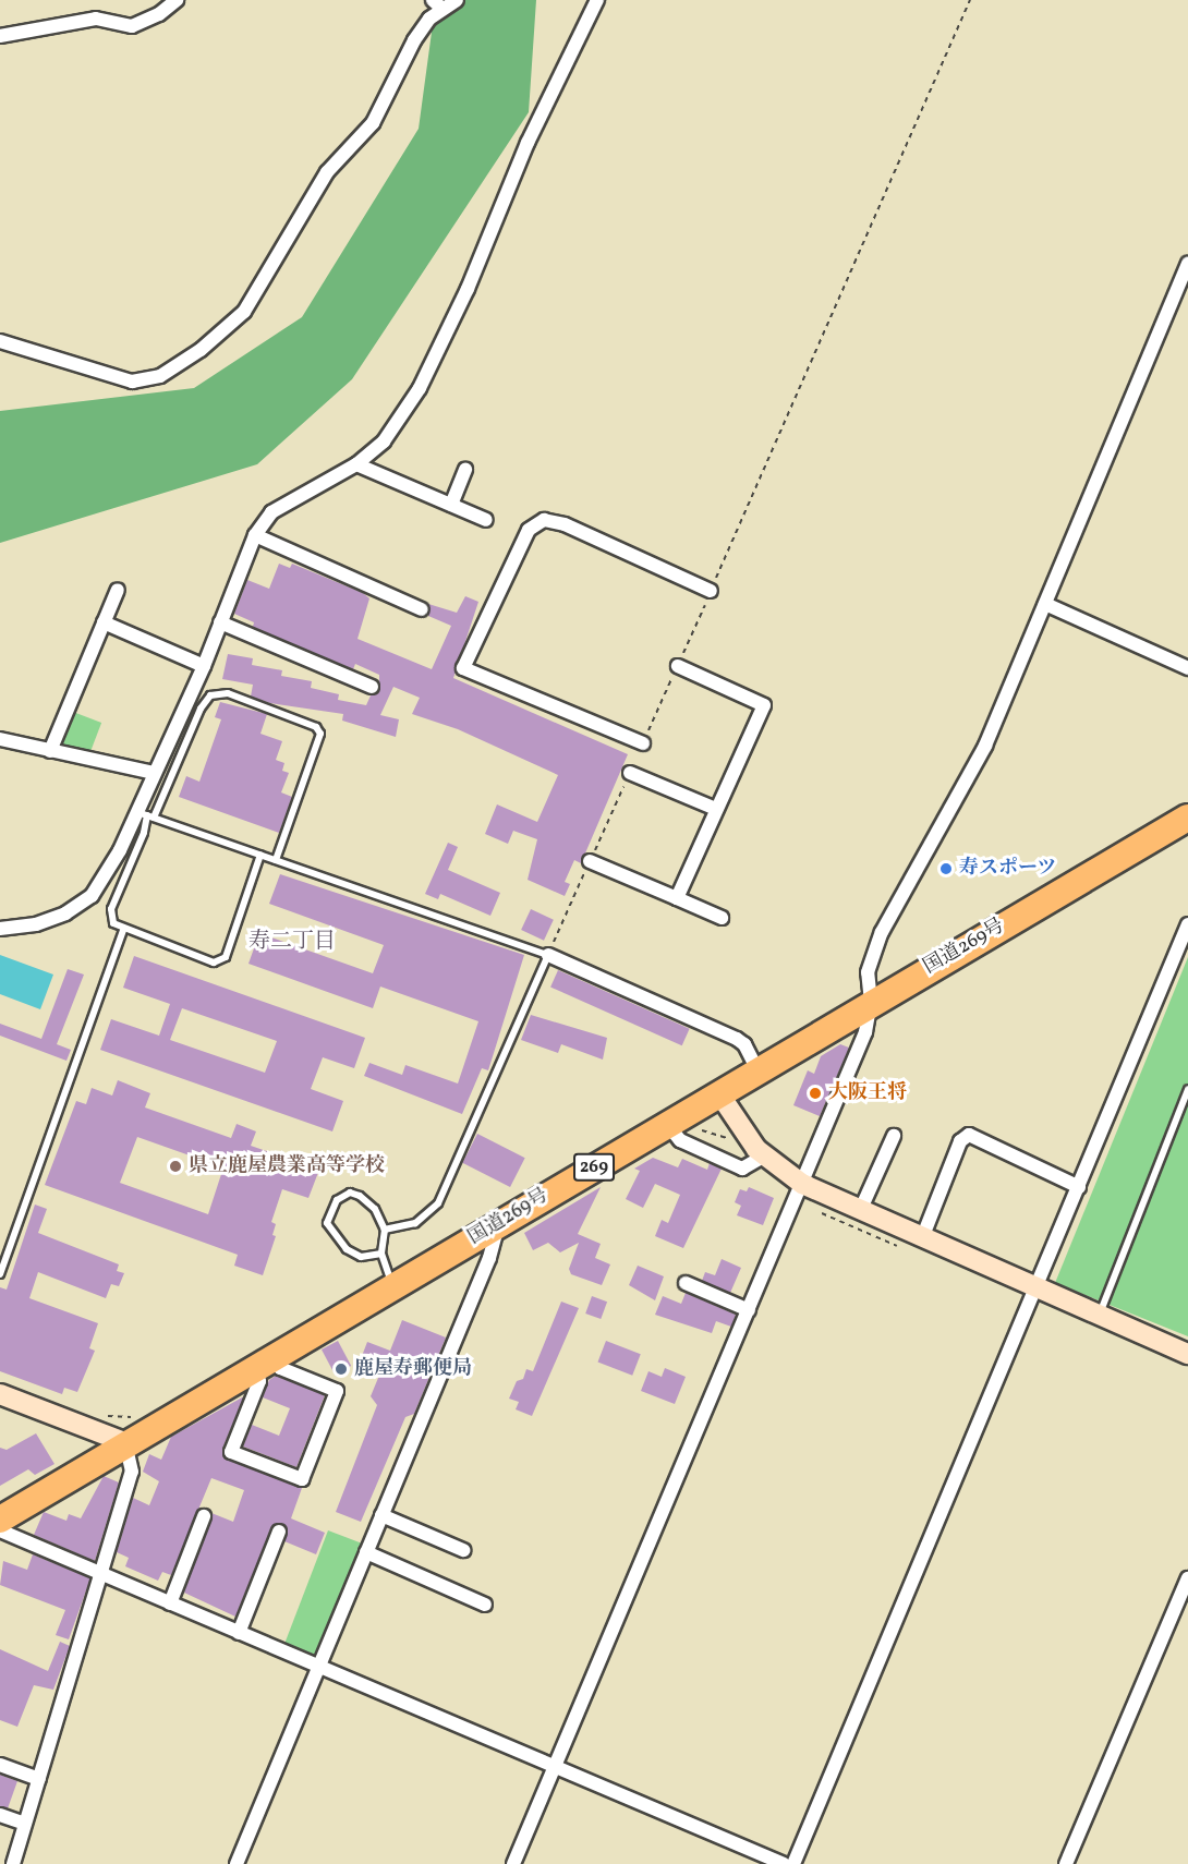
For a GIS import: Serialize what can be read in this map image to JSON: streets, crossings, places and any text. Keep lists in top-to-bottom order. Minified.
{"streets":{"highway":["国道269号","269"]},"districts":["寿二丁目"],"places":["寿スポーツ","大阪王将","県立鹿屋農業高等学校","鹿屋寿郵便局"]}
